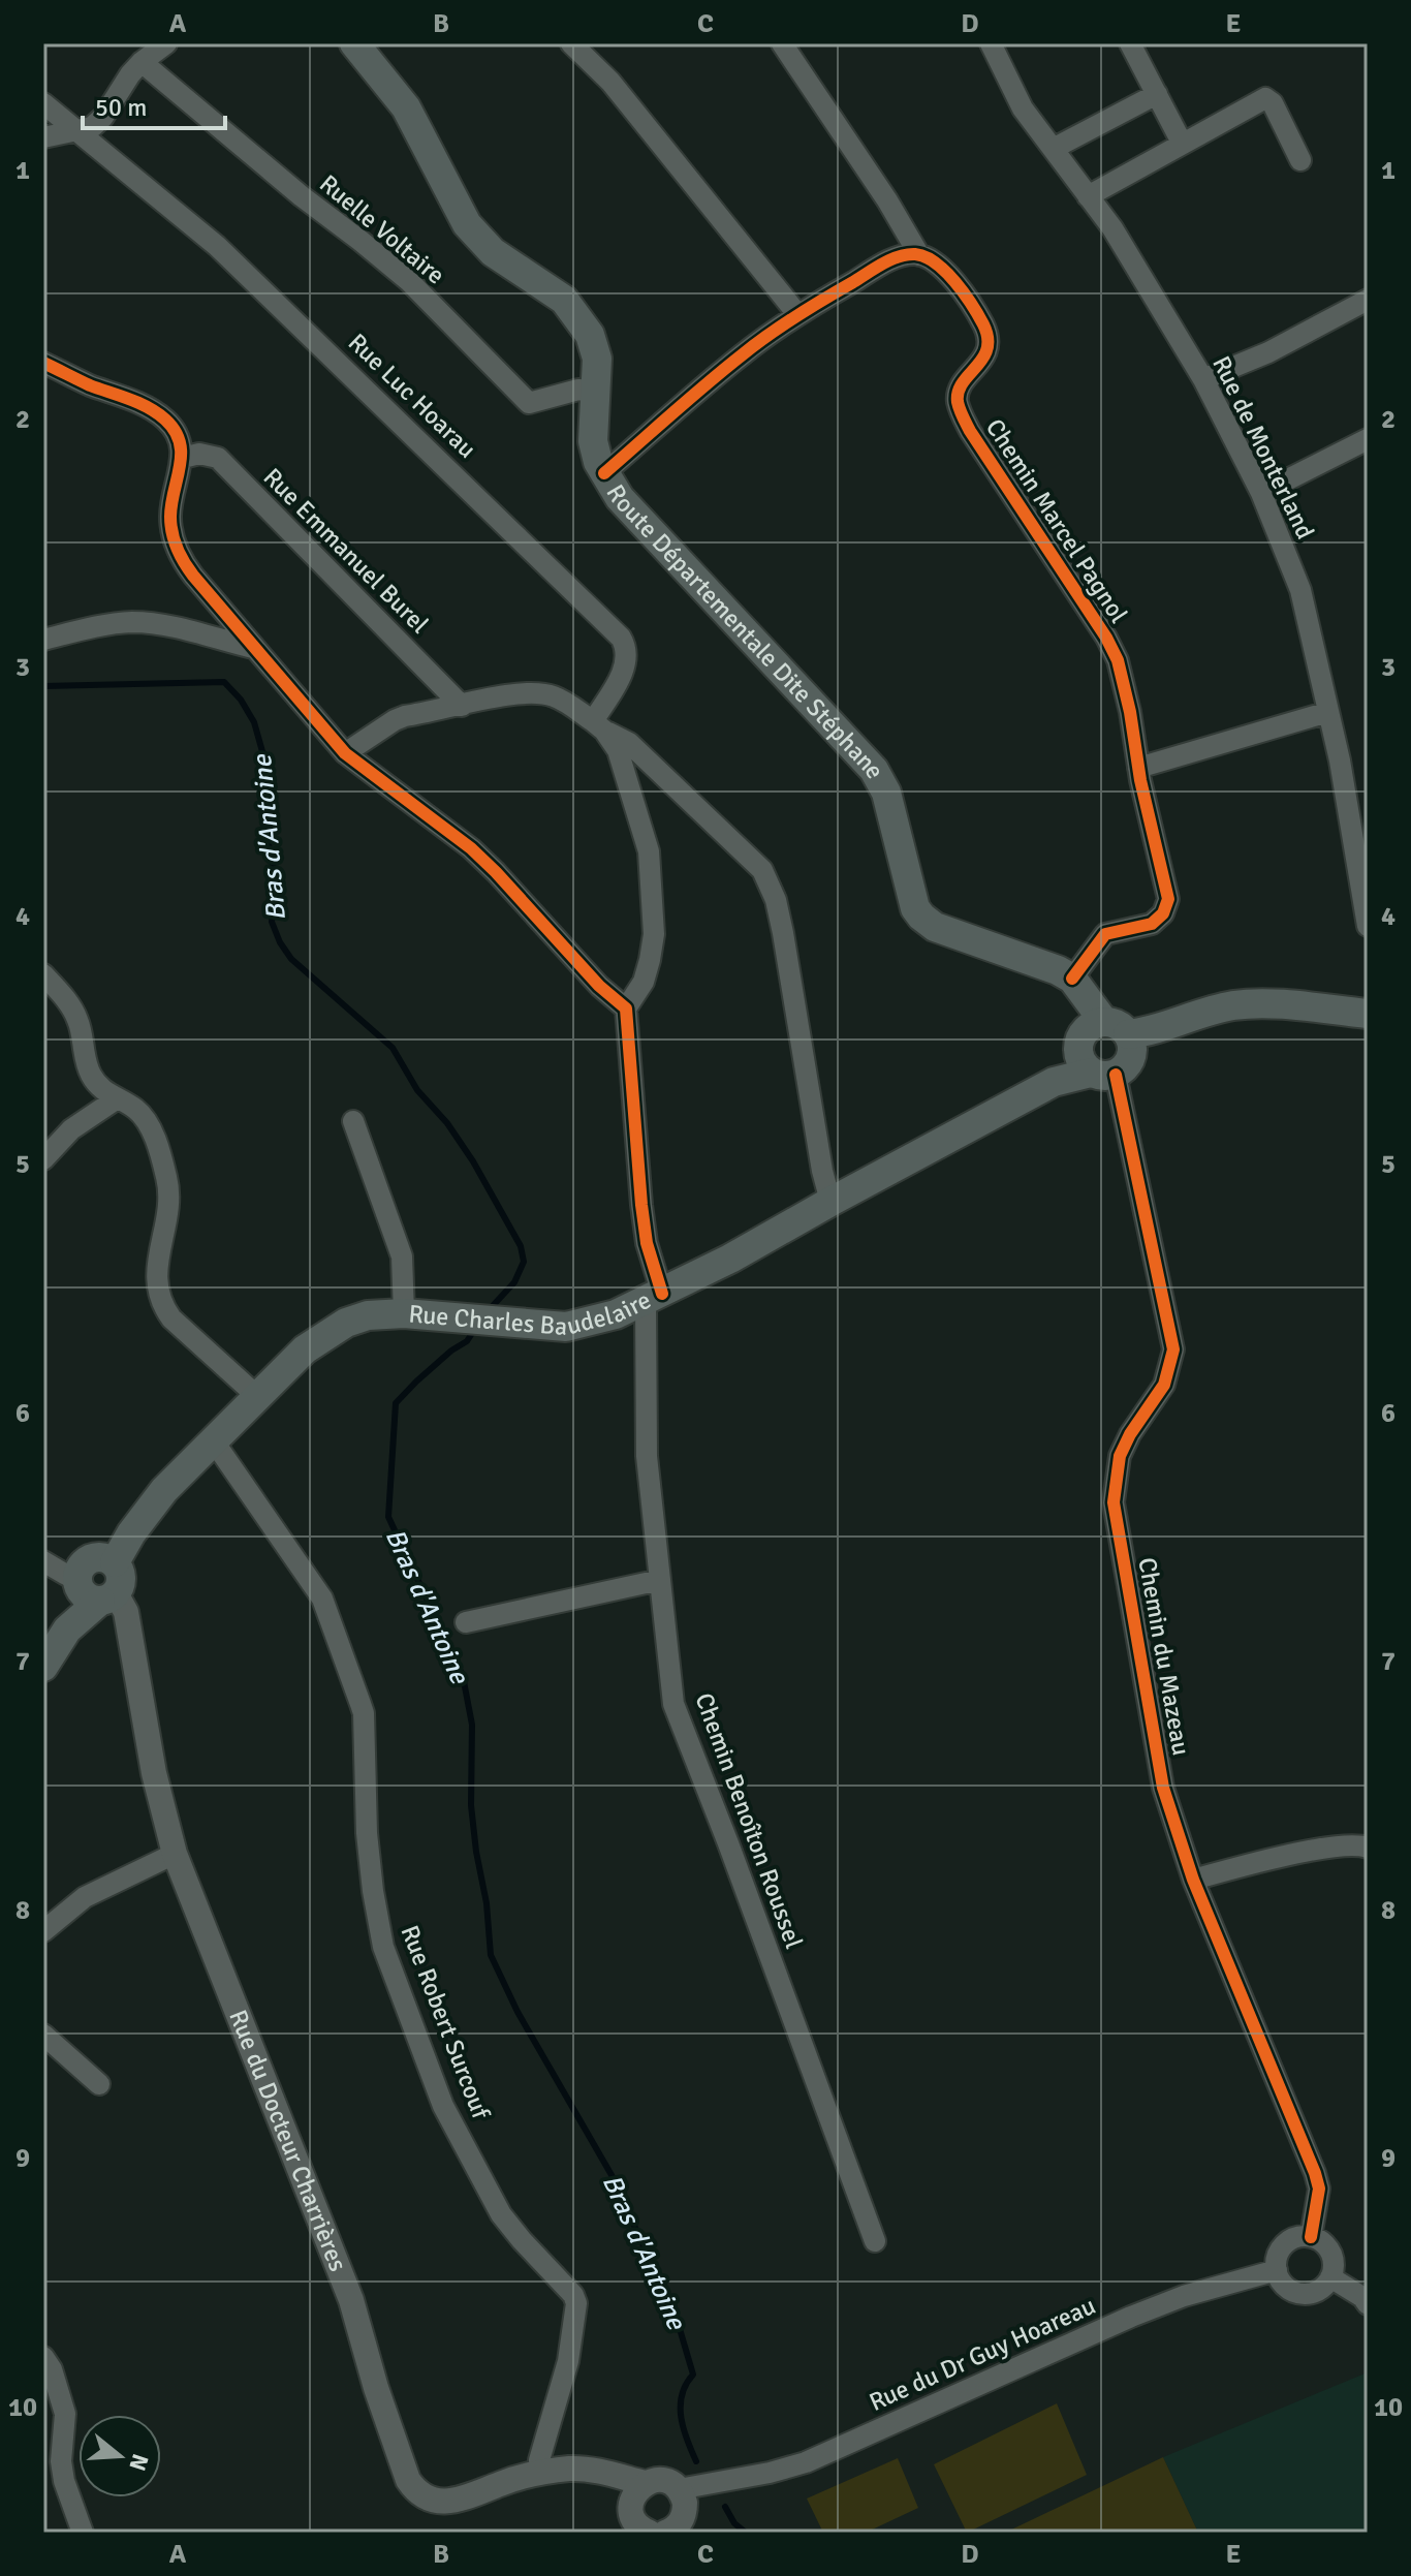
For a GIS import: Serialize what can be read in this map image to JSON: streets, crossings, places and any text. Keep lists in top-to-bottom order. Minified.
{"streets":{"main road":["Route Départementale Dite Stéphane","Rue Charles Baudelaire"],"street":["Ruelle Voltaire","Rue Luc Hoarau","Rue de Monterland","Chemin Marcel Pagnol","Rue Emmanuel Burel","Chemin du Mazeau","Chemin Benoîton Roussel","Rue Robert Surcouf","Rue du Docteur Charrières","Rue du Dr Guy Hoareau"]},"crossings":[["Ruelle Voltaire","Route Départementale Dite Stéphane"],["Chemin Marcel Pagnol","Route Départementale Dite Stéphane"],["Chemin Marcel Pagnol","Rue Charles Baudelaire"],["Chemin Marcel Pagnol","Chemin du Mazeau"],["Route Départementale Dite Stéphane","Rue Charles Baudelaire"],["Route Départementale Dite Stéphane","Chemin du Mazeau"],["Rue Charles Baudelaire","Chemin du Mazeau"],["Rue Charles Baudelaire","Chemin Benoîton Roussel"],["Rue Charles Baudelaire","Rue Robert Surcouf"],["Rue Charles Baudelaire","Rue du Docteur Charrières"],["Chemin du Mazeau","Rue du Dr Guy Hoareau"],["Rue Robert Surcouf","Rue du Docteur Charrières"]],"water":["Bras d'Antoine"],"scale_bar":"50 m","north":"right","grid":{"columns":["A","B","C","D","E"],"rows":["1","2","3","4","5","6","7","8","9","10"]}}
